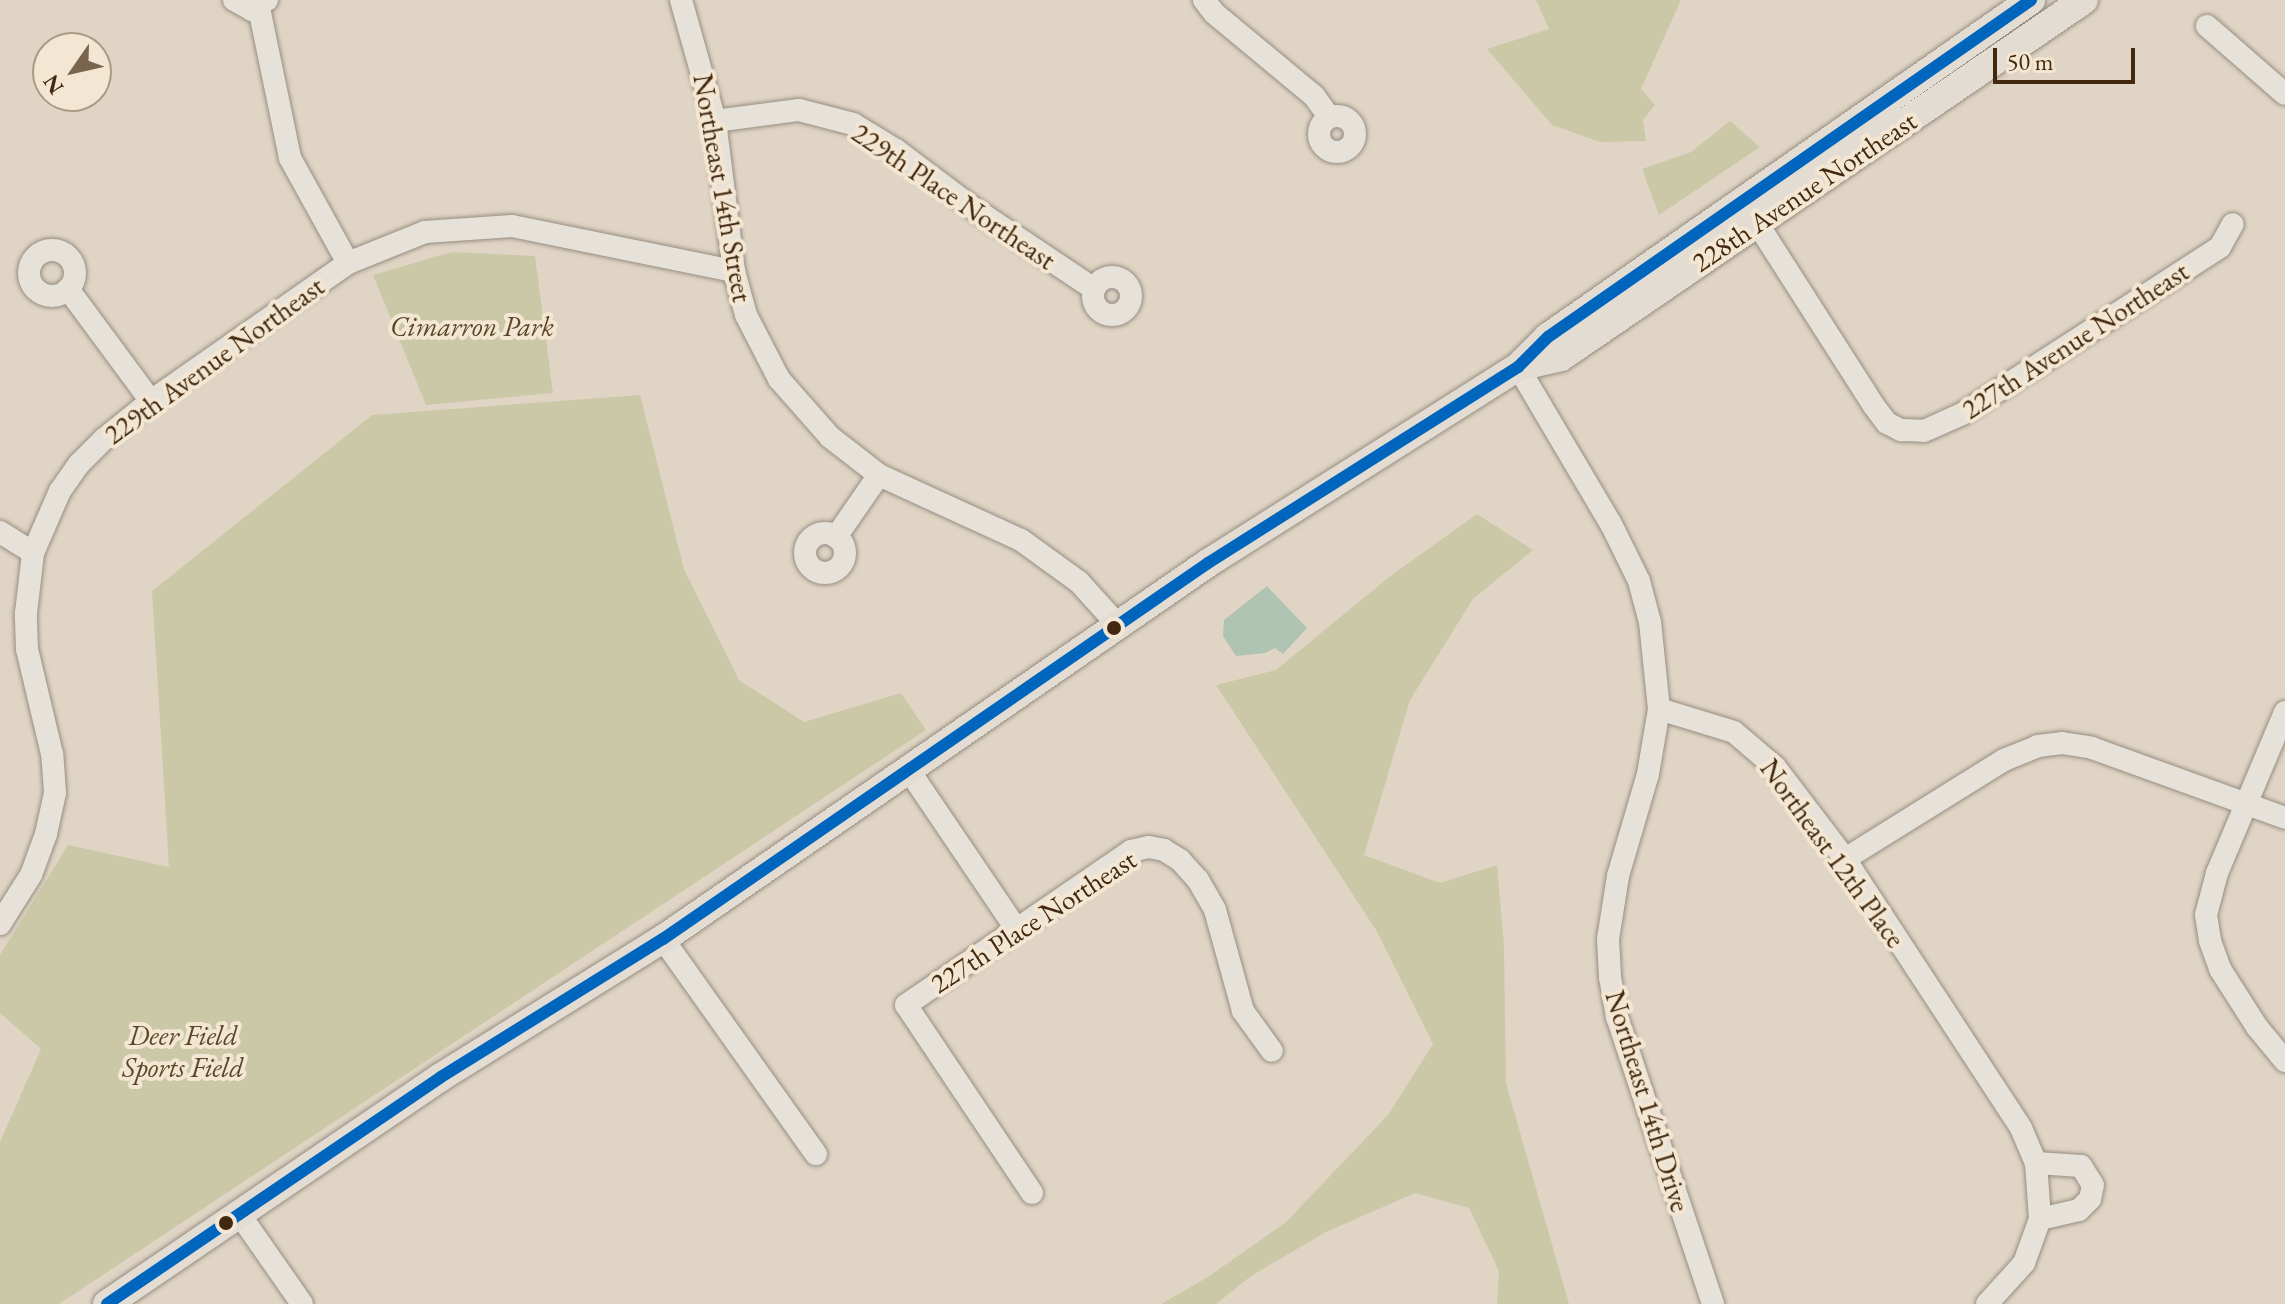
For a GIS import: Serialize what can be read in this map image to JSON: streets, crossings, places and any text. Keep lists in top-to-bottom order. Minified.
{"streets":{"main road":["228th Avenue Northeast"],"street":["Northeast 14th Street","229th Place Northeast","227th Avenue Northeast","229th Avenue Northeast","Northeast 12th Place","227th Place Northeast","Northeast 14th Drive"]},"crossings":[["Northeast 14th Street","228th Avenue Northeast"],["Northeast 14th Street","229th Place Northeast"],["Northeast 14th Street","229th Avenue Northeast"],["228th Avenue Northeast","227th Avenue Northeast"],["Northeast 12th Place","Northeast 14th Drive"]],"parks":["Cimarron Park","Deer Field Sports Field"],"scale_bar":"50 m","north":"bottom left"}
